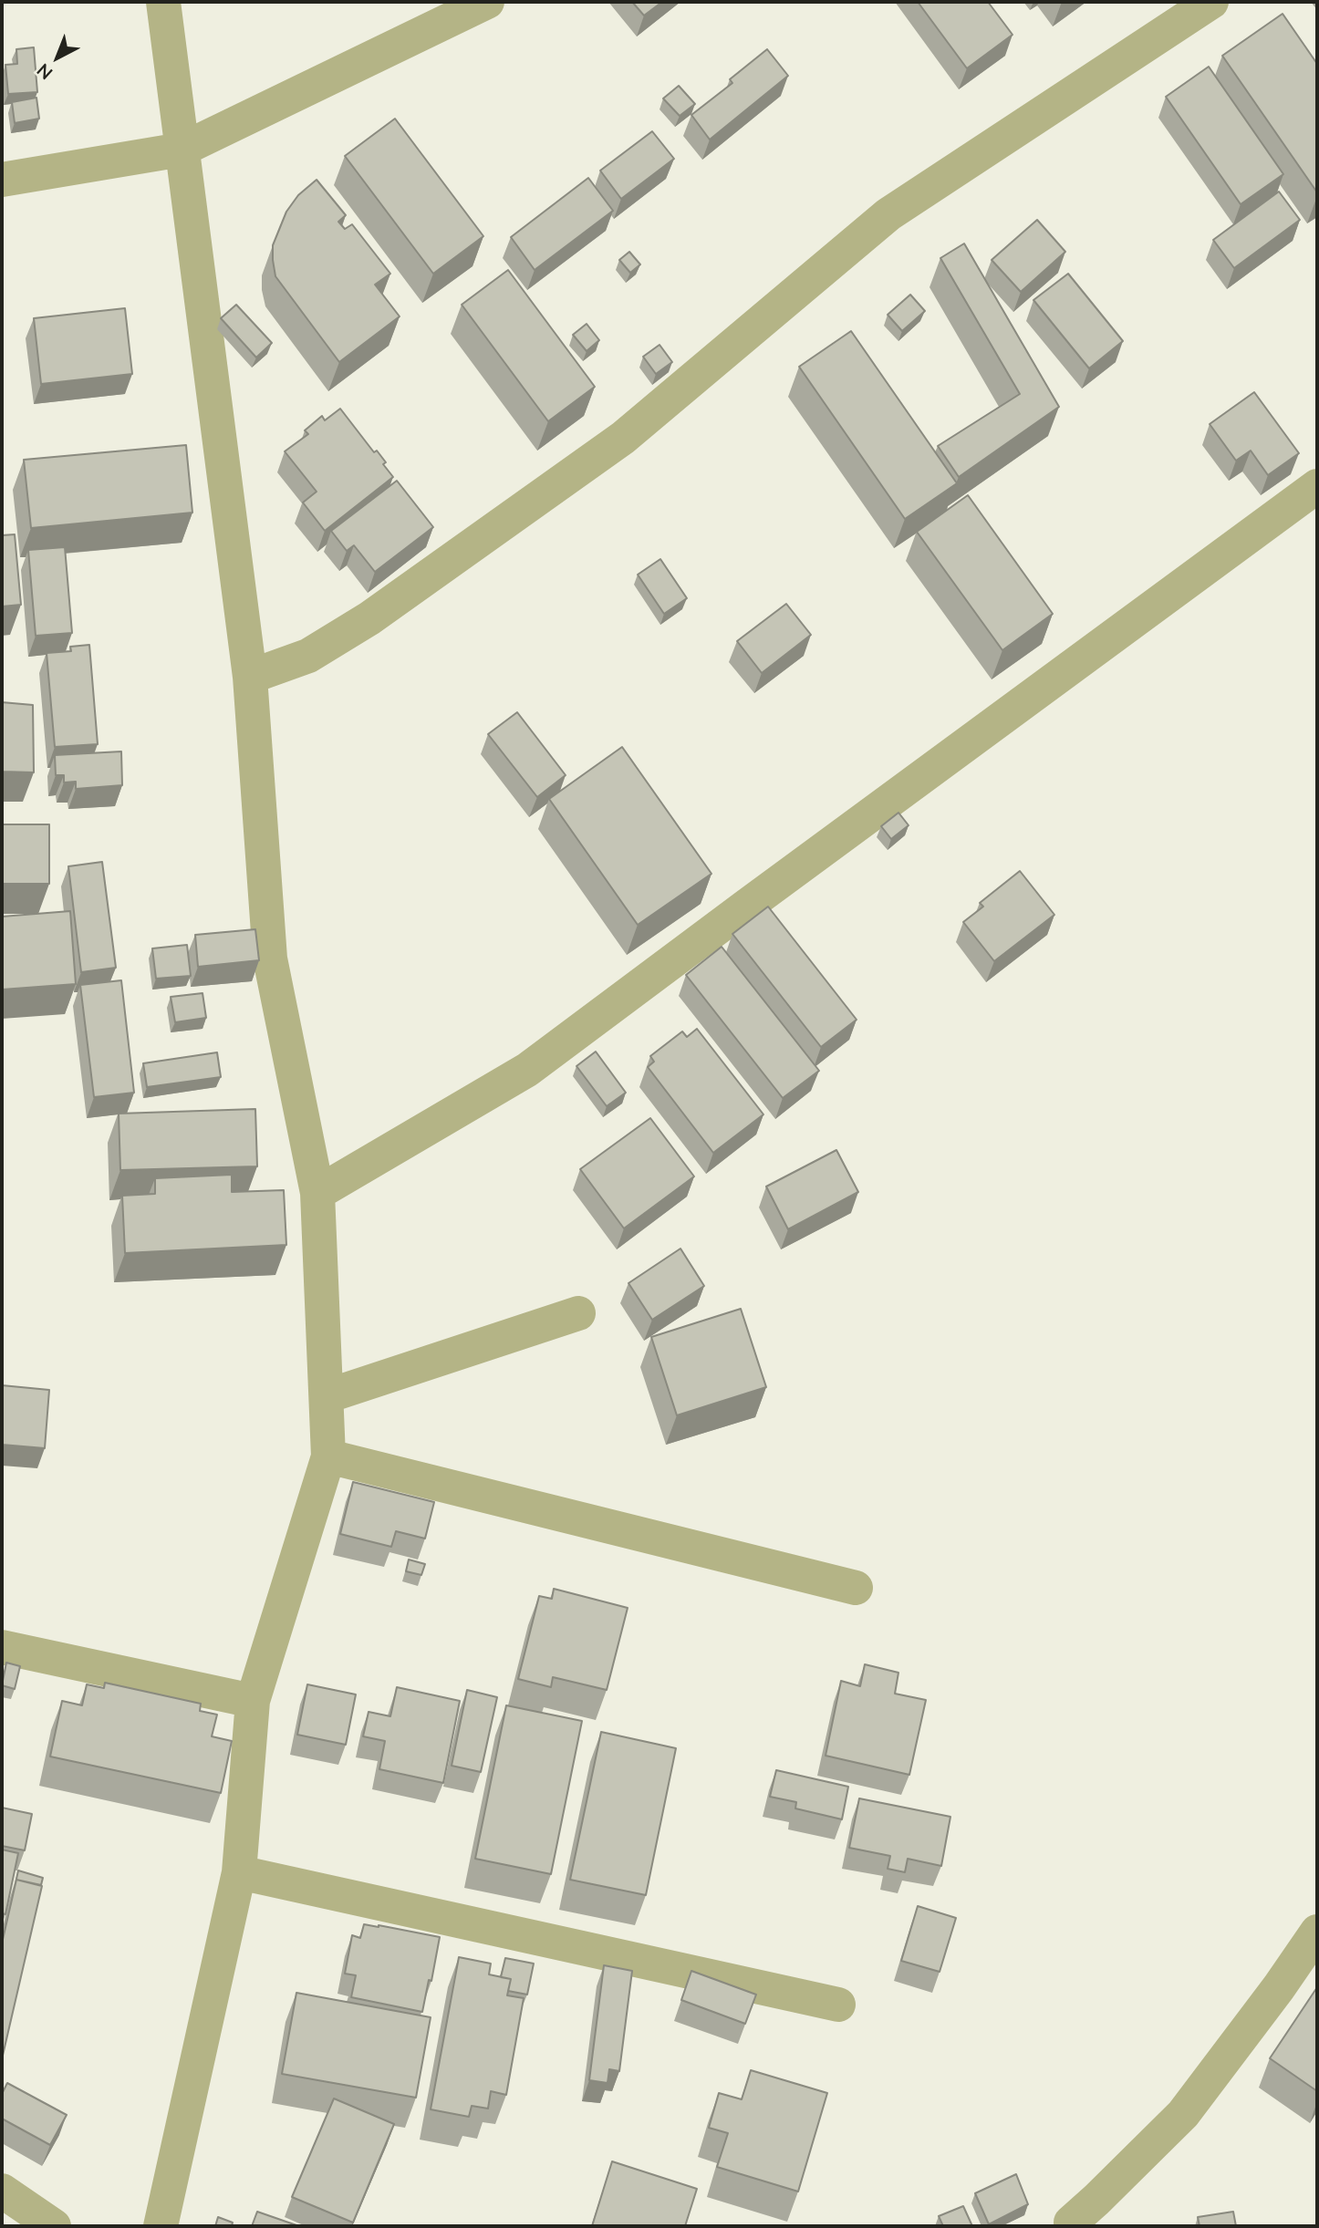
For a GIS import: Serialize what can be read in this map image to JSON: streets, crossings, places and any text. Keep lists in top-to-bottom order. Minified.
{"north":"bottom left"}
